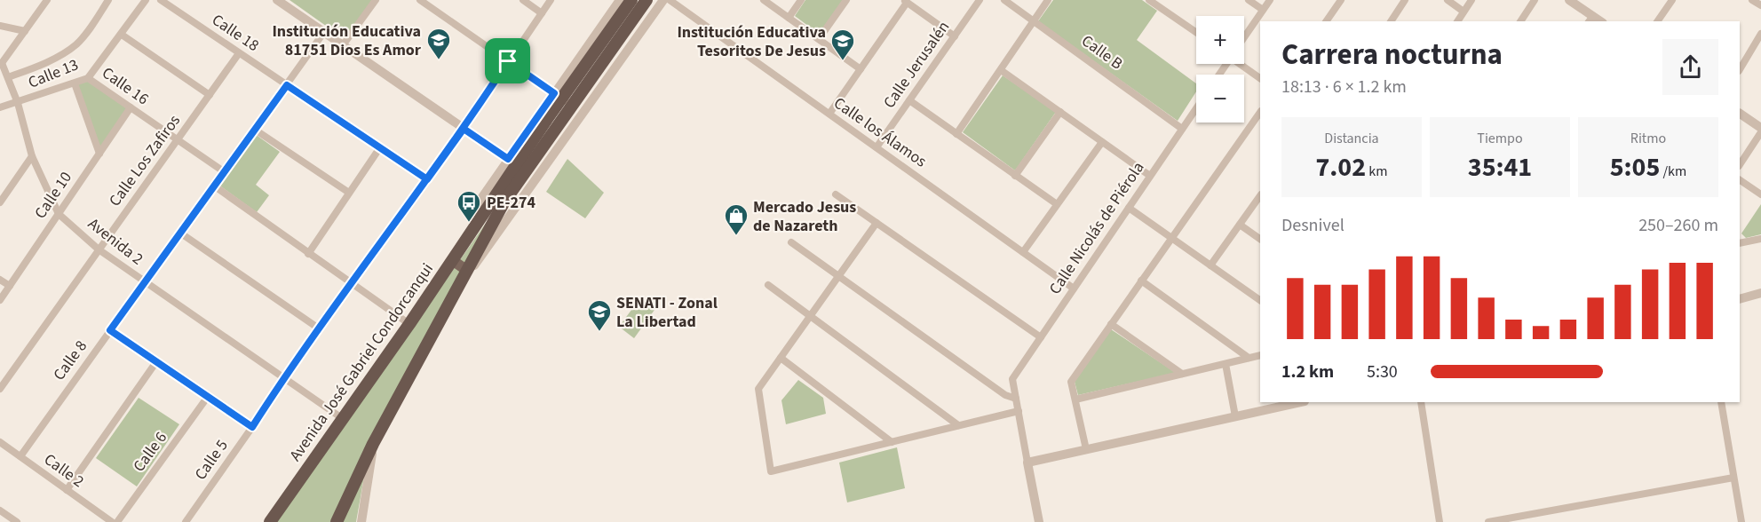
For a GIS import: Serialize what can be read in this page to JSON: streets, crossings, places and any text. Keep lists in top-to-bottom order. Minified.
{"streets":{"highway":["Avenida José Gabriel Condorcanqui"],"street":["Calle 18","Calle B","Calle Jerusalén","Calle 13","Calle 16","Calle los Álamos","Calle Los Zafiros","Calle 10","Calle Nicolás de Piérola","Avenida 2","Calle 8","Calle 6","Calle 5","Calle 2"]},"crossings":[["Calle 18","Calle Los Zafiros"],["Calle 18","Calle 8"],["Calle 18","Calle 5"],["Calle B","Calle Nicolás de Piérola"],["Calle Jerusalén","Calle los Álamos"],["Calle 13","Calle 16"],["Calle 13","Avenida 2"],["Calle 16","Calle Los Zafiros"],["Calle 16","Calle 10"],["Calle 16","Calle 8"],["Calle los Álamos","Calle Nicolás de Piérola"],["Calle Los Zafiros","Avenida 2"],["Calle 10","Avenida 2"],["Avenida 2","Calle 8"],["Avenida 2","Avenida José Gabriel Condorcanqui"],["Avenida 2","Calle 5"],["Calle 8","Calle 2"]],"places":{"school or university":["Institución Educativa 81751 Dios Es Amor","Institución Educativa Tesoritos De Jesus","SENATI - Zonal La Libertad"],"bus stop":["PE-274"],"shop":["Mercado Jesus de Nazareth"]},"page":{"map_buttons":["+","−"],"heading":["Carrera nocturna","18:13 · 6 × 1.2 km"],"stats":[["Distancia","7.02 km"],["Tiempo","35:41"],["Ritmo","5:05 /km"]],"chart":["Desnivel","250–260 m"],"list":[{"name":"1.2 km","note":"5:30"}]}}
